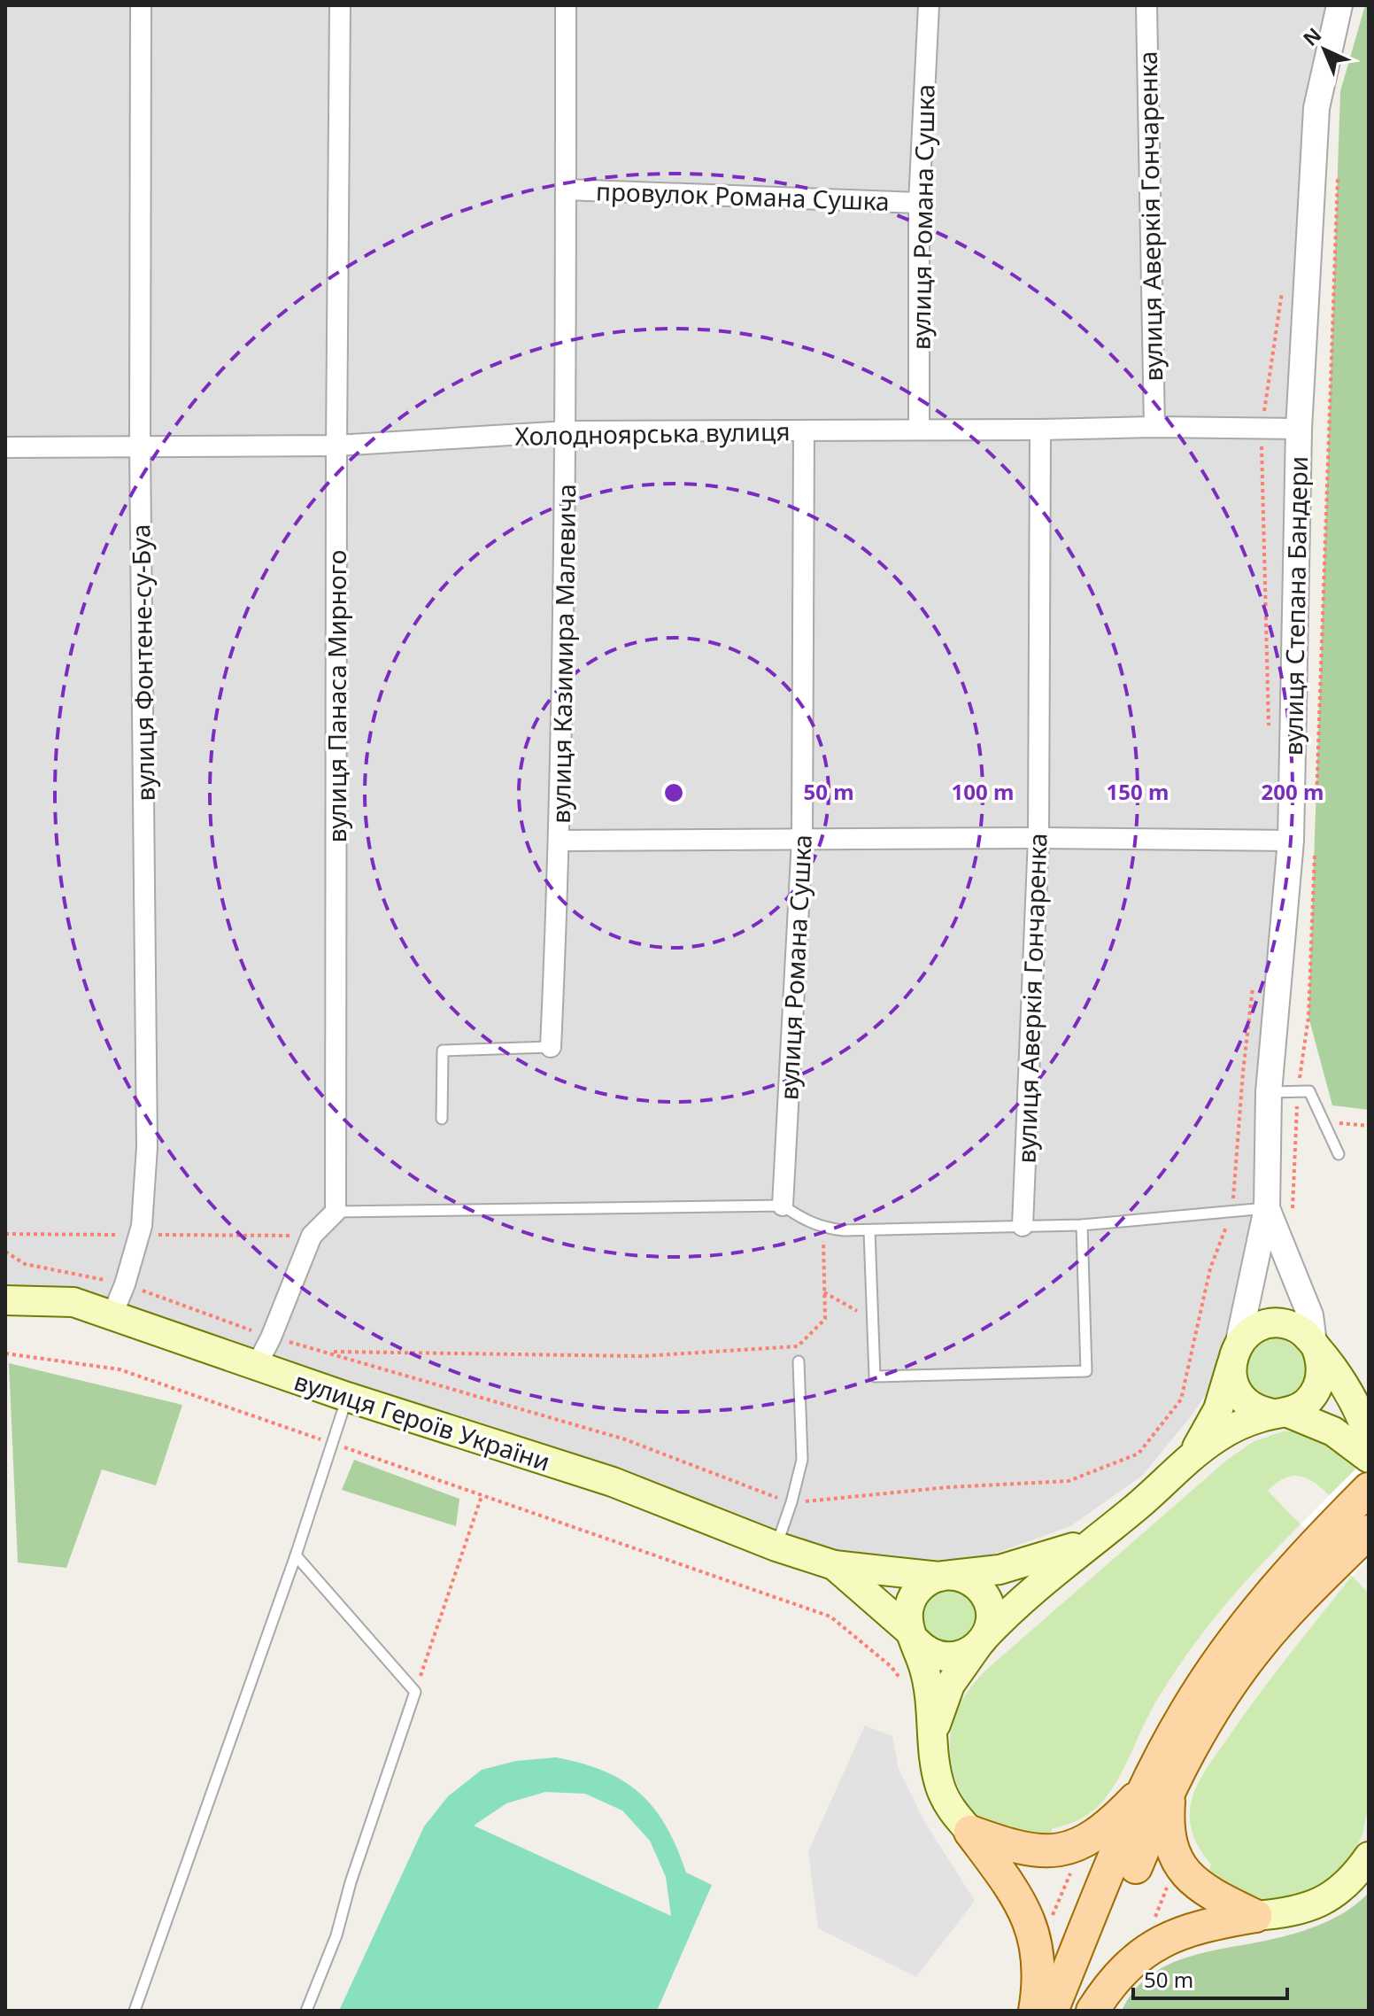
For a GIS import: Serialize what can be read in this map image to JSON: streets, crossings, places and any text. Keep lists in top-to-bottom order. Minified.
{"streets":{"main road":["вулиця Героїв України"],"street":["провулок Романа Сушка","вулиця Аверкія Гончаренка","вулиця Романа Сушка","Холодноярська вулиця","вулиця Степана Бандери","вулиця Казимира Малевича","вулиця Фонтене-су-Буа","вулиця Панаса Мирного"]},"crossings":[["провулок Романа Сушка","вулиця Романа Сушка"],["провулок Романа Сушка","вулиця Казимира Малевича"],["вулиця Аверкія Гончаренка","Холодноярська вулиця"],["вулиця Романа Сушка","Холодноярська вулиця"],["Холодноярська вулиця","вулиця Степана Бандери"],["Холодноярська вулиця","вулиця Казимира Малевича"],["Холодноярська вулиця","вулиця Фонтене-су-Буа"],["Холодноярська вулиця","вулиця Панаса Мирного"],["вулиця Фонтене-су-Буа","вулиця Героїв України"]],"scale_bar":"50 m","north":"top left","rings":["50 m","100 m","150 m","200 m"]}
